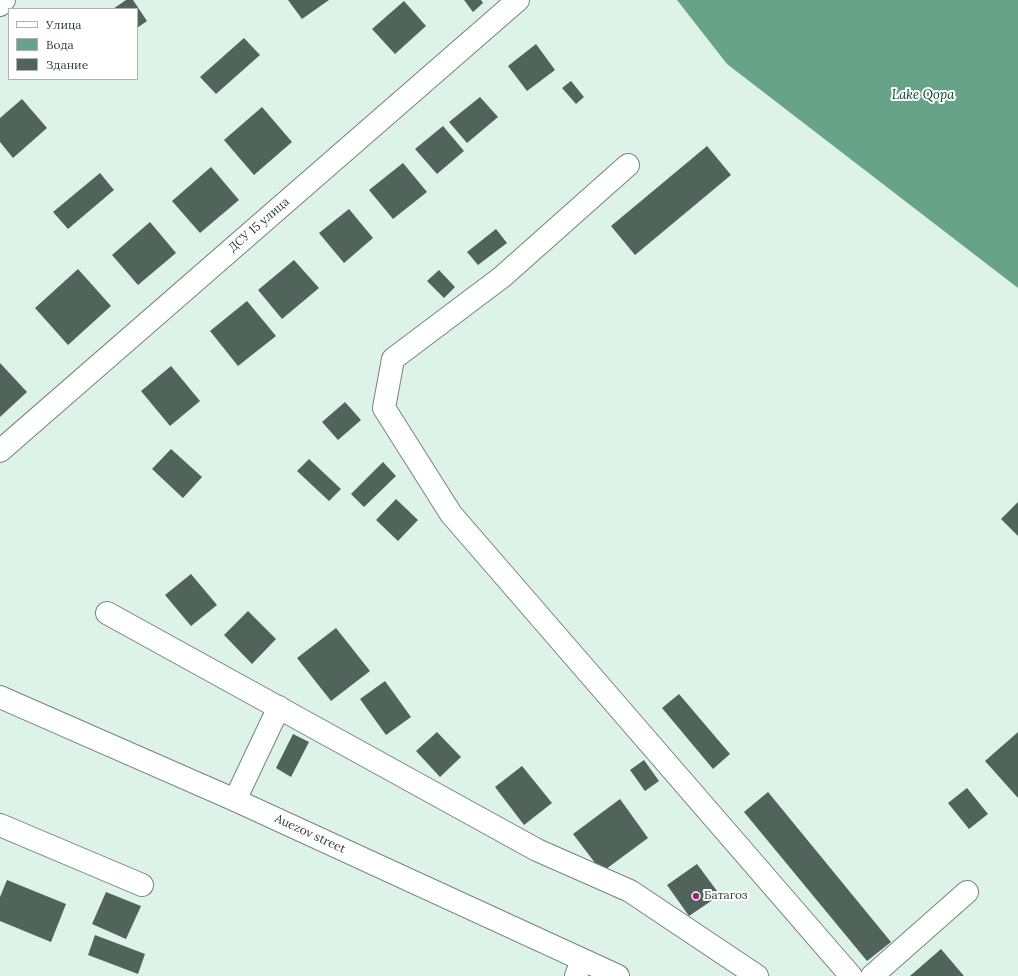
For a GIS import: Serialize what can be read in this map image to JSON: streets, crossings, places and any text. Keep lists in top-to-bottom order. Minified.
{"streets":{"main road":["ДСУ 15 улица","Auezov street"]},"water":["Lake Qopa"],"places":["Батагоз"],"legend":["Улица","Вода","Здание"]}
